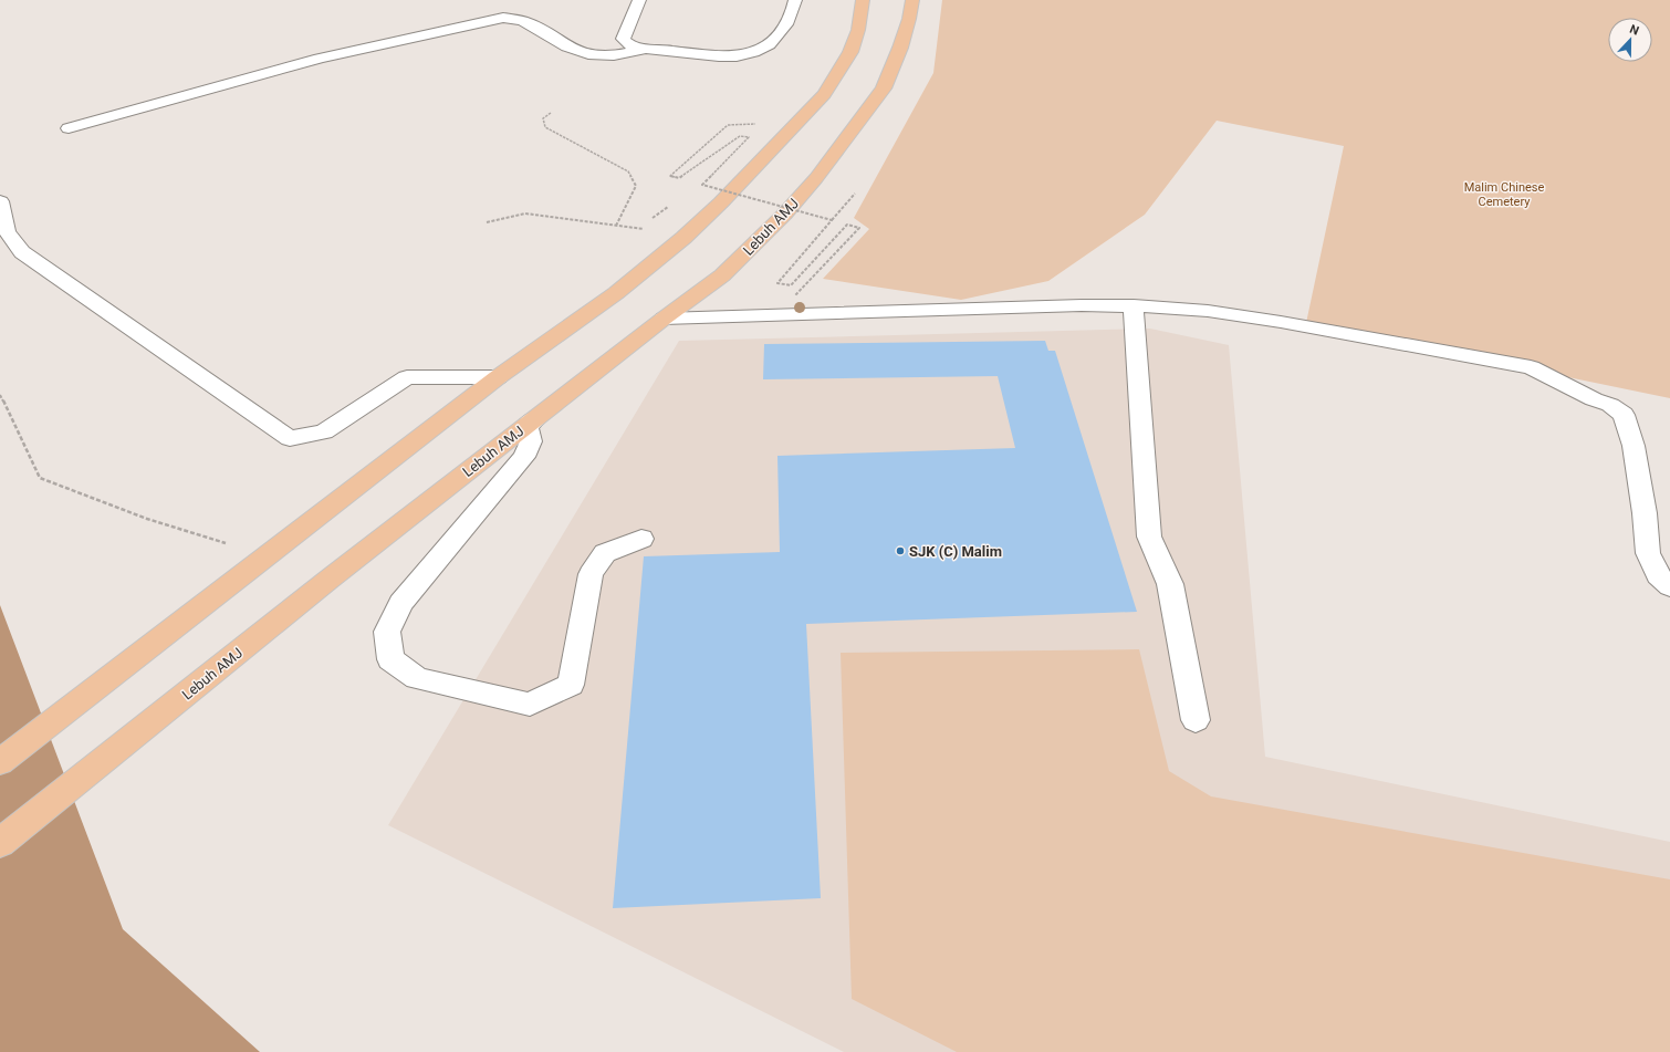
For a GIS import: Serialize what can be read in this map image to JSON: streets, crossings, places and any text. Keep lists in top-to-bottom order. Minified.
{"streets":{"highway":["Lebuh AMJ"]},"parks":["Malim Chinese Cemetery"],"places":["SJK (C) Malim"],"north":"top"}
